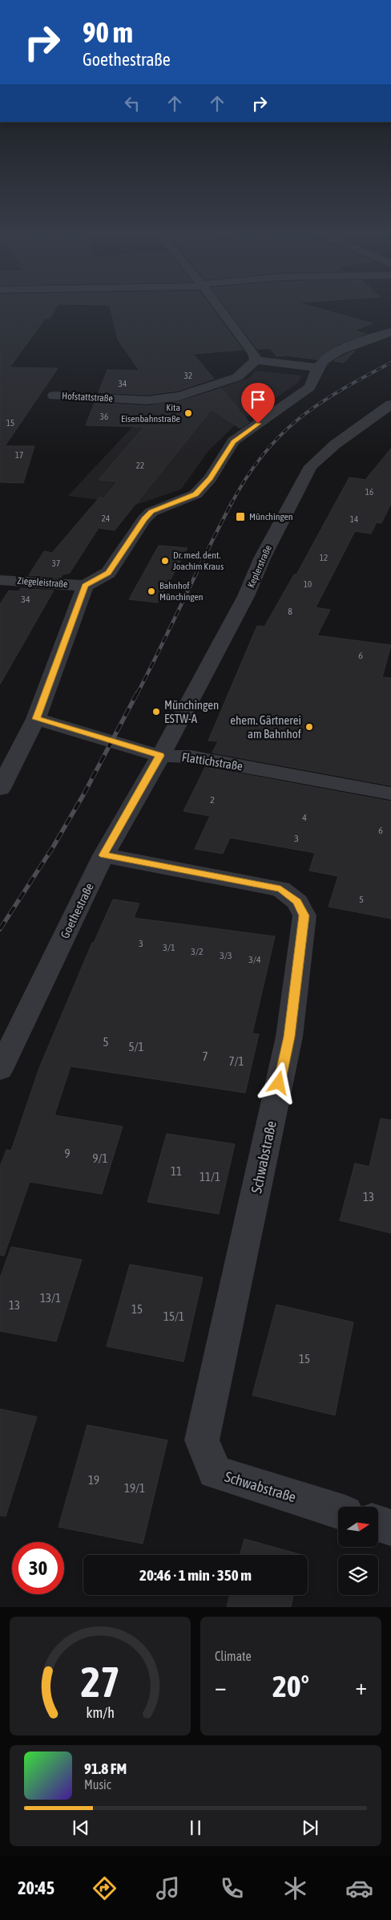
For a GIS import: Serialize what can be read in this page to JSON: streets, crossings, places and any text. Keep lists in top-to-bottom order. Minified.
{"streets":{"street":["Hofstattstraße","Keplerstraße","Ziegeleistraße","Flattichstraße","Goethestraße","Schwabstraße"]},"crossings":[["Keplerstraße","Flattichstraße"],["Keplerstraße","Goethestraße"],["Flattichstraße","Goethestraße"],["Goethestraße","Schwabstraße"]],"places":{"other":["Kita Eisenbahnstraße","Dr. med. dent. Joachim Kraus","Bahnhof Münchingen","Münchingen ESTW-A","ehem. Gärtnerei am Bahnhof"],"transit":["Münchingen"]},"house_numbers":["32","34","36","15","17","22","16","24","14","12","37","10","34","8","6","2","4","6","3","5","3","3/1","3/2","3/3","3/4","5","5/1","7","7/1","9","9/1","11","11/1","13","13/1","13","15","15/1","15","19","19/1"],"north":"right","page":{"turn":["90 m","Goethestraße"],"limit":"30","trip":"20:46 · 1 min · 350 m","tile":"Climate","heat":["−","20°","+"],"song":["91.8 FM","Music"],"tabs":"20:45","gauge":["27","km/h"]}}
